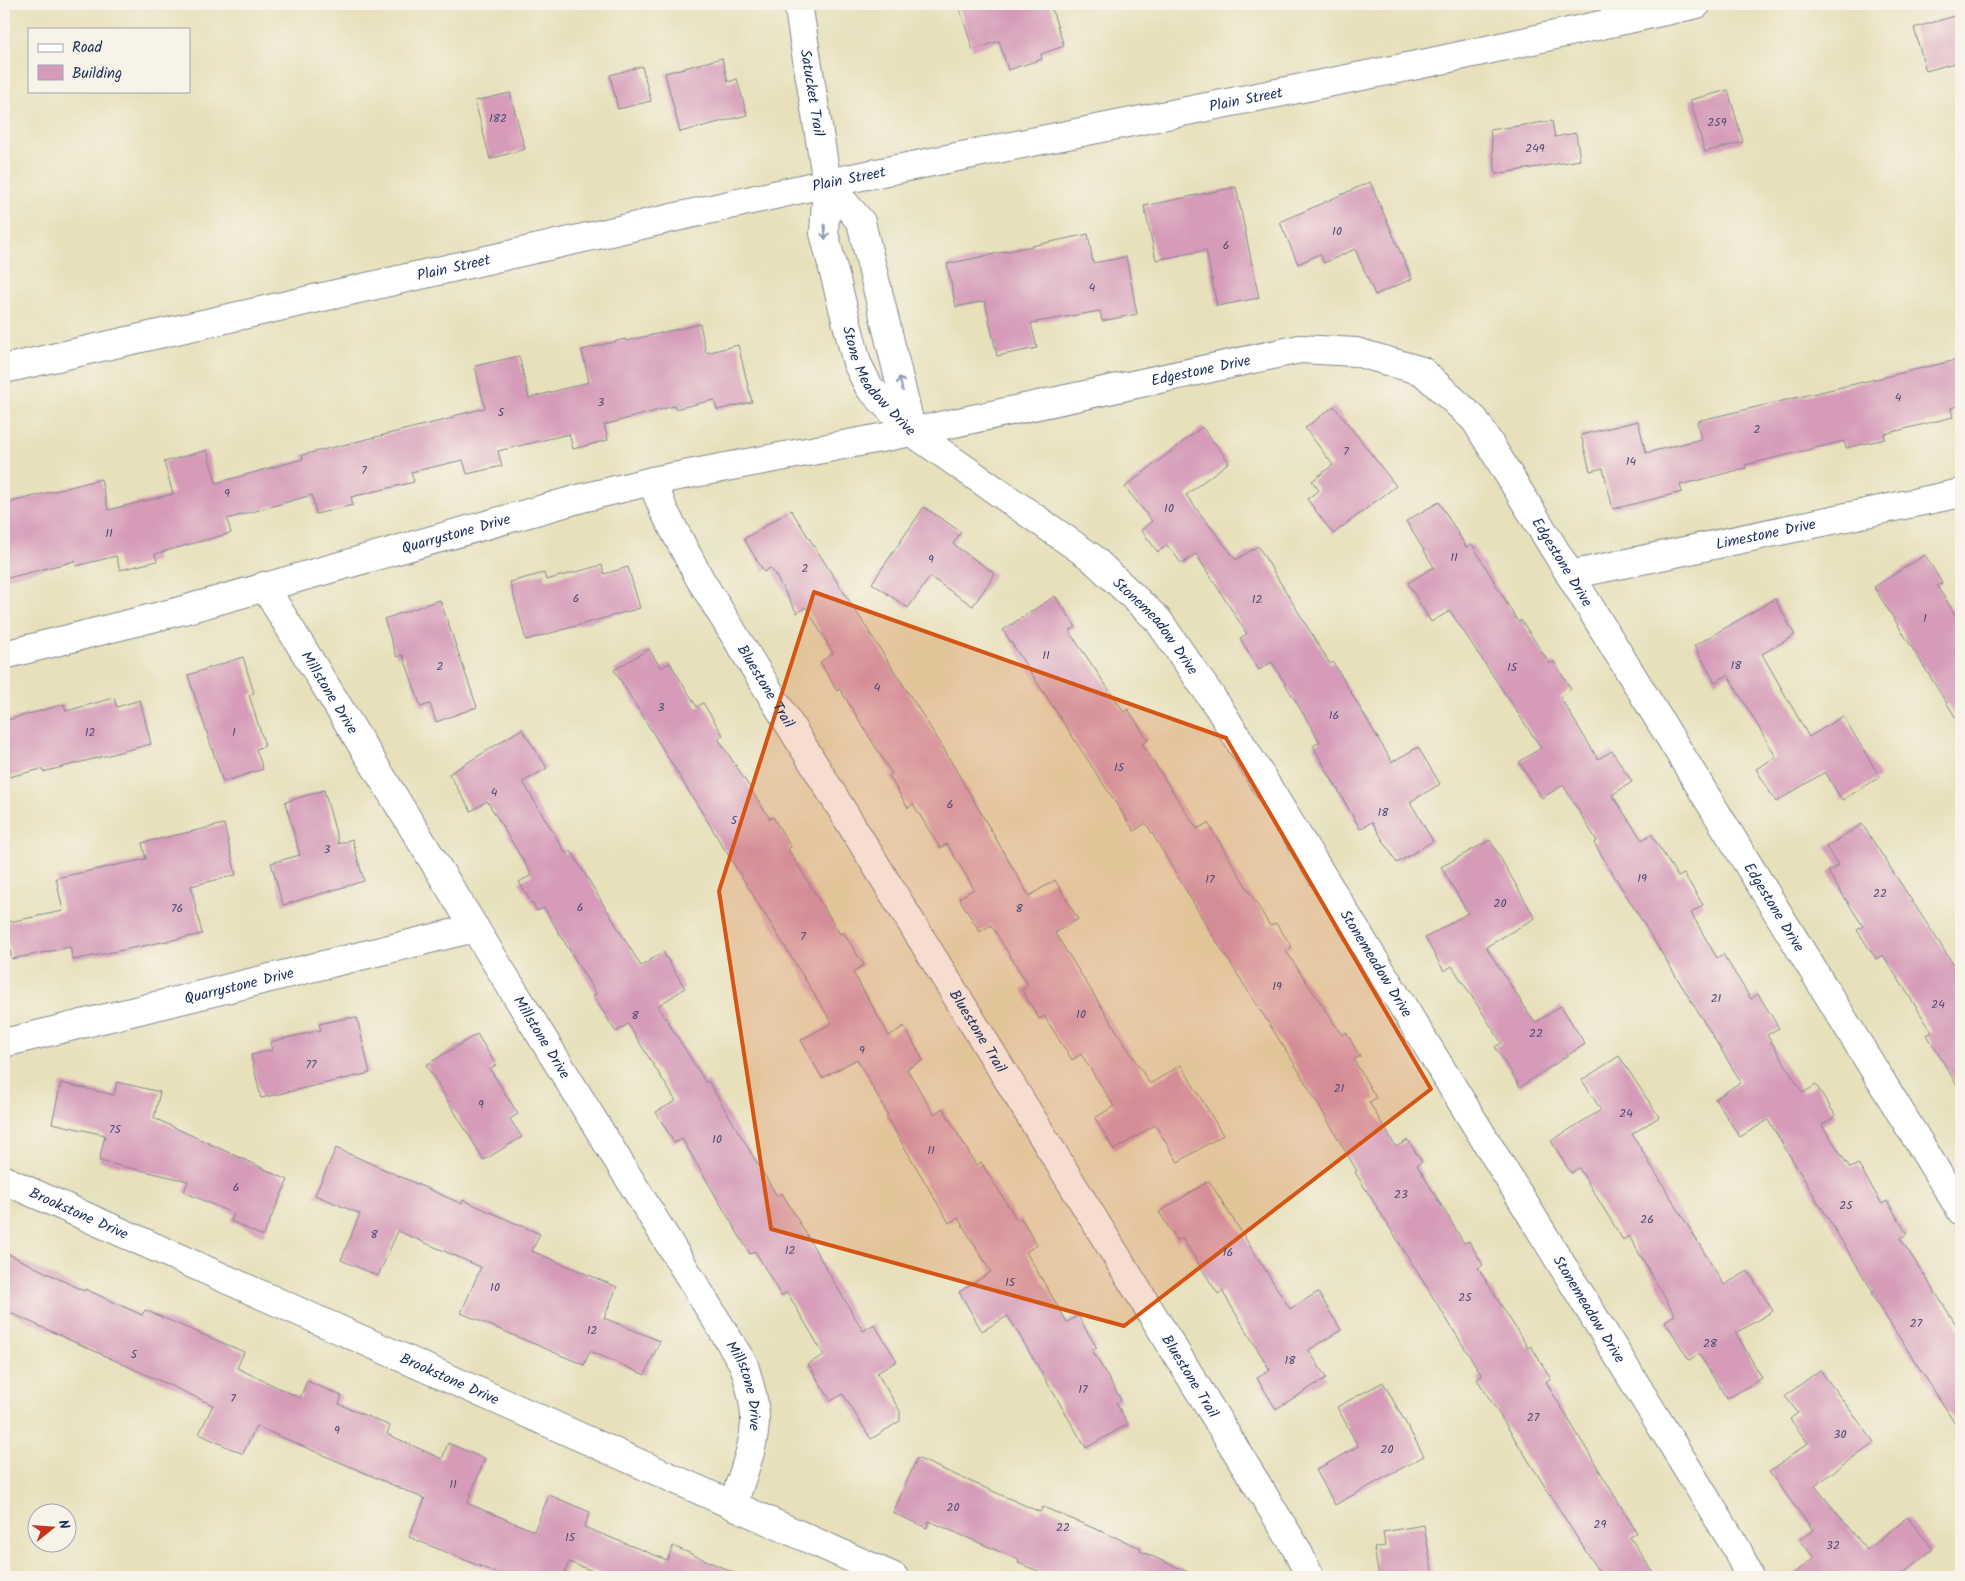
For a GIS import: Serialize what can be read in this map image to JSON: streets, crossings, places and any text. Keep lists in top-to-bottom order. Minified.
{"streets":{"street":["Satucket Trail","Plain Street","Edgestone Drive","Stone Meadow Drive","Quarrystone Drive","Limestone Drive","Stonemeadow Drive","Bluestone Trail","Millstone Drive","Brookstone Drive"]},"crossings":[["Satucket Trail","Plain Street"],["Satucket Trail","Stone Meadow Drive"],["Plain Street","Stone Meadow Drive"],["Edgestone Drive","Stone Meadow Drive"],["Edgestone Drive","Quarrystone Drive"],["Edgestone Drive","Limestone Drive"],["Edgestone Drive","Stonemeadow Drive"],["Stone Meadow Drive","Quarrystone Drive"],["Stone Meadow Drive","Stonemeadow Drive"],["Quarrystone Drive","Stonemeadow Drive"],["Quarrystone Drive","Bluestone Trail"],["Quarrystone Drive","Millstone Drive"],["Millstone Drive","Brookstone Drive"]],"house_numbers":["182","259","249","10","6","4","4","3","5","2","7","14","7","9","10","11","11","9","2","6","12","1","11","18","2","15","4","3","16","12","1","15","4","6","18","5","3","19","17","22","20","6","76","8","7","19","21","24","10","8","22","9","77","21","9","24","75","10","11","6","23","25","26","8","12","16","15","10","25","27","12","28","5","18","17","7","27","9","30","20","11","20","29","22","15","32"],"legend":["Road","Building"],"north":"right"}
